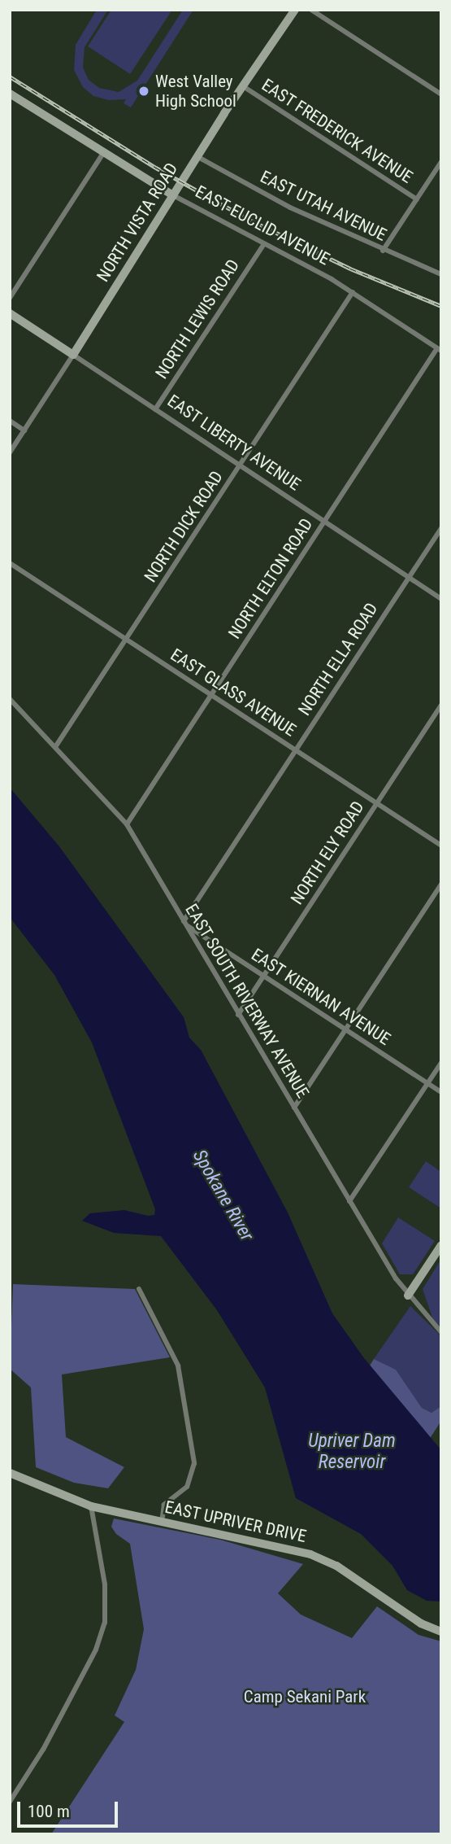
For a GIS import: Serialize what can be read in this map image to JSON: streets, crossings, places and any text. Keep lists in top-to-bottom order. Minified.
{"streets":{"street":["EAST FREDERICK AVENUE","EAST UTAH AVENUE","NORTH VISTA ROAD","EAST EUCLID AVENUE","NORTH LEWIS ROAD","EAST LIBERTY AVENUE","NORTH DICK ROAD","NORTH ELTON ROAD","NORTH ELLA ROAD","EAST GLASS AVENUE","NORTH ELY ROAD","EAST KIERNAN AVENUE","EAST SOUTH RIVERWAY AVENUE","EAST UPRIVER DRIVE"]},"crossings":[["EAST FREDERICK AVENUE","NORTH VISTA ROAD"],["EAST UTAH AVENUE","NORTH VISTA ROAD"],["NORTH VISTA ROAD","EAST EUCLID AVENUE"],["NORTH VISTA ROAD","EAST LIBERTY AVENUE"],["EAST EUCLID AVENUE","NORTH LEWIS ROAD"],["EAST EUCLID AVENUE","NORTH DICK ROAD"],["EAST EUCLID AVENUE","NORTH ELTON ROAD"],["NORTH LEWIS ROAD","EAST LIBERTY AVENUE"],["EAST LIBERTY AVENUE","NORTH DICK ROAD"],["EAST LIBERTY AVENUE","NORTH ELTON ROAD"],["EAST LIBERTY AVENUE","NORTH ELLA ROAD"],["NORTH DICK ROAD","EAST GLASS AVENUE"],["NORTH DICK ROAD","EAST SOUTH RIVERWAY AVENUE"],["NORTH ELTON ROAD","EAST GLASS AVENUE"],["NORTH ELTON ROAD","EAST SOUTH RIVERWAY AVENUE"],["NORTH ELLA ROAD","EAST GLASS AVENUE"],["NORTH ELLA ROAD","EAST KIERNAN AVENUE"],["NORTH ELLA ROAD","EAST SOUTH RIVERWAY AVENUE"],["EAST GLASS AVENUE","NORTH ELY ROAD"],["NORTH ELY ROAD","EAST KIERNAN AVENUE"],["NORTH ELY ROAD","EAST SOUTH RIVERWAY AVENUE"],["EAST KIERNAN AVENUE","EAST SOUTH RIVERWAY AVENUE"]],"water":["Spokane River","Upriver Dam Reservoir"],"parks":["Camp Sekani Park"],"places":["West Valley High School"],"scale_bar":"100 m"}
